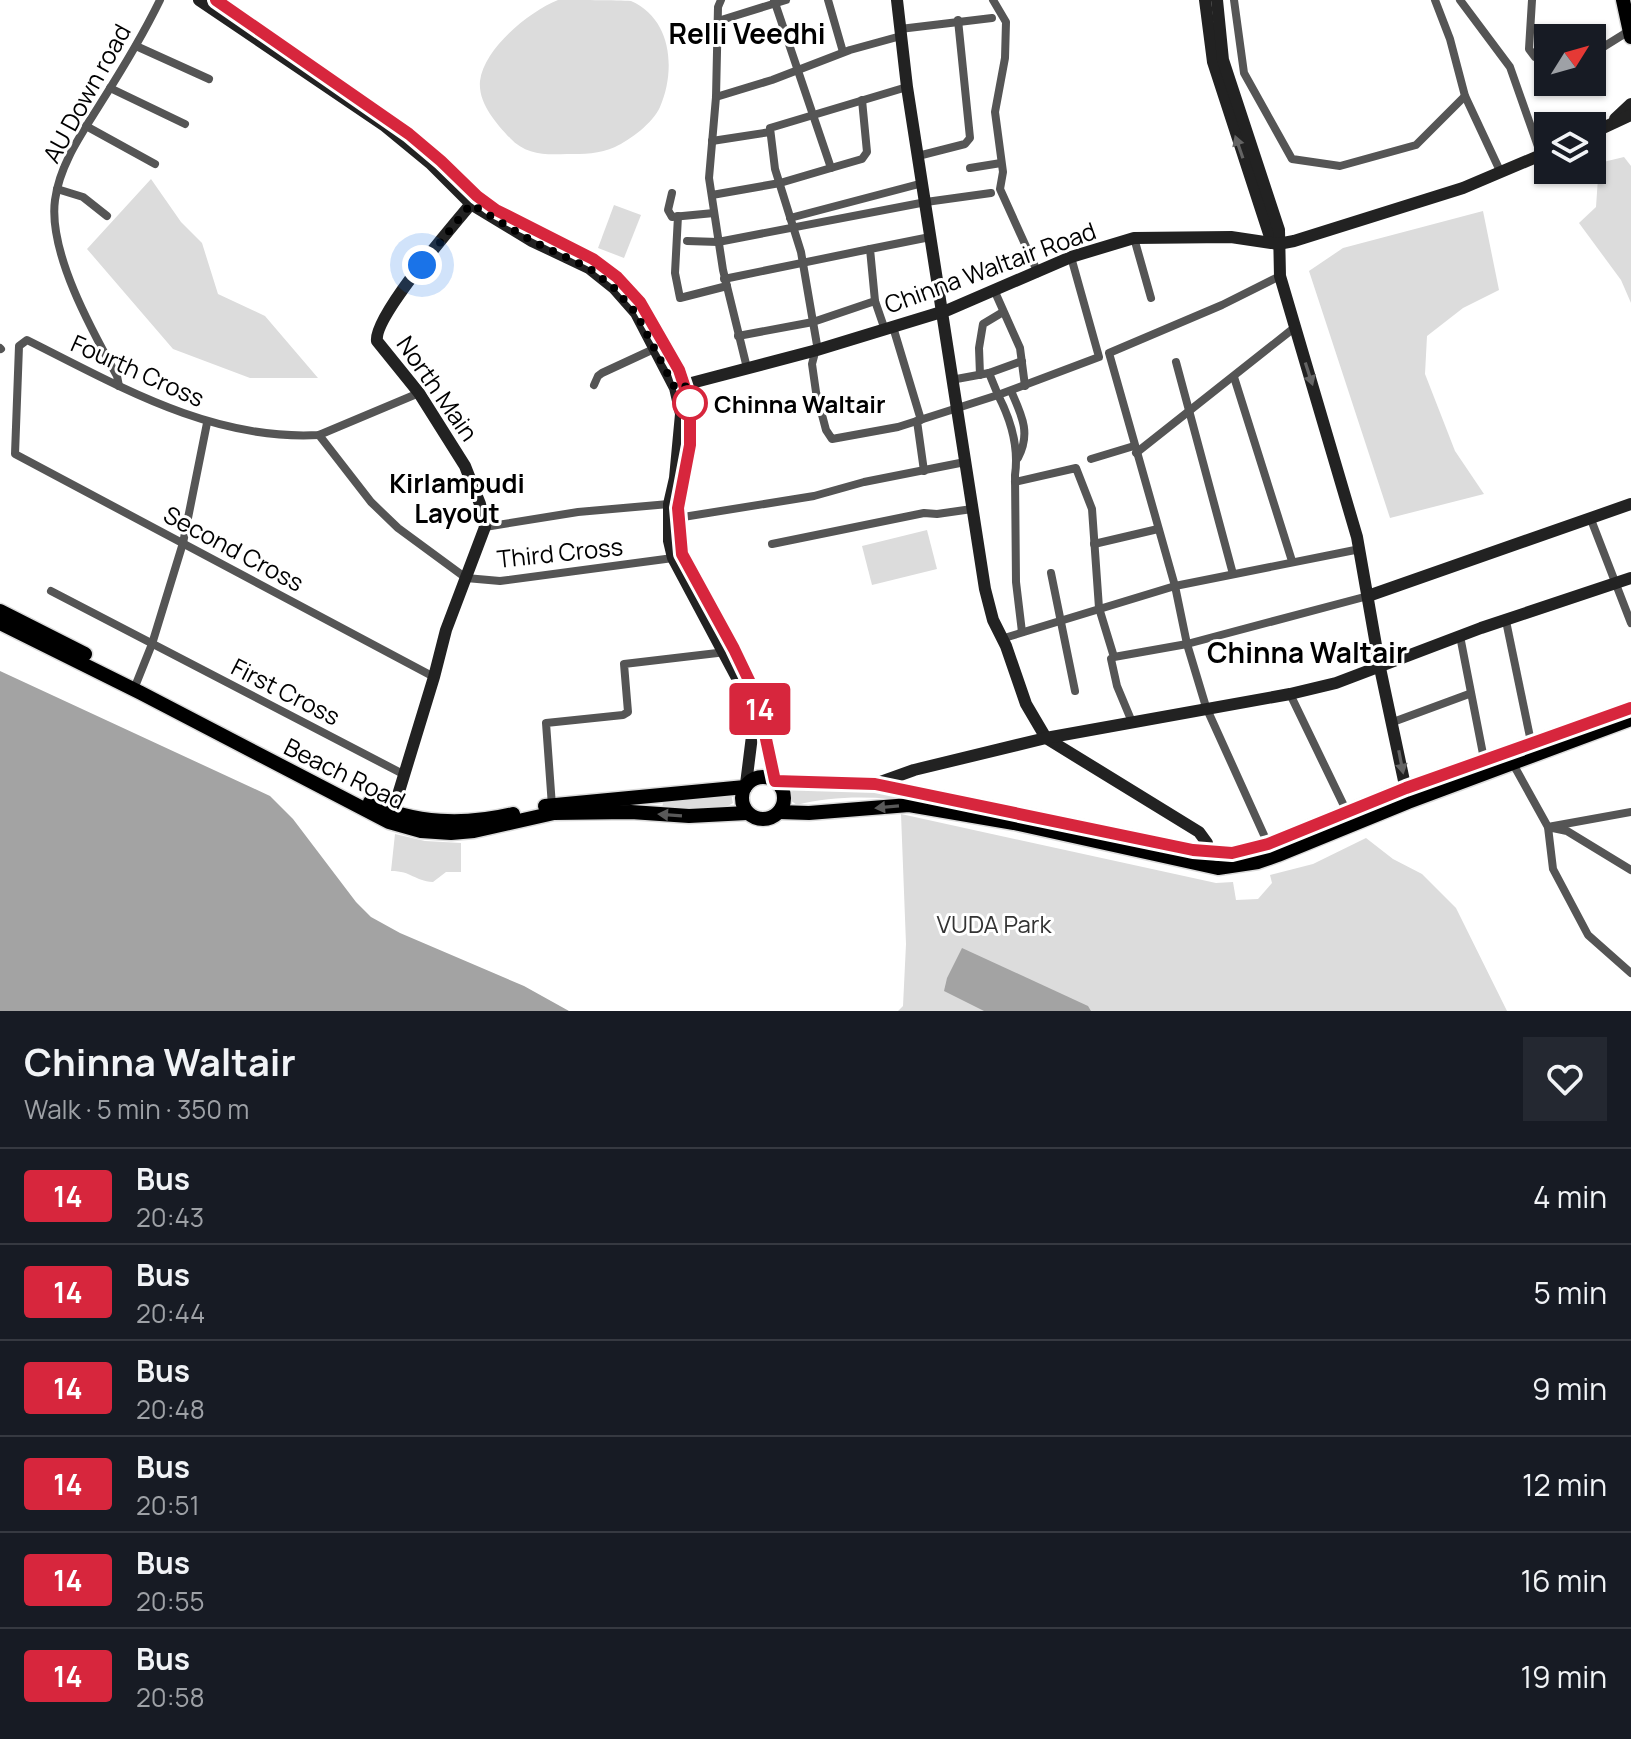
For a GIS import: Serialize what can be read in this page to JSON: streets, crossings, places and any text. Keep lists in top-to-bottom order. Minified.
{"streets":{"main road":["Beach Road"],"street":["AU Down road","Chinna Waltair Road","Fourth Cross","North Main","Second Cross","Third Cross","First Cross"]},"crossings":[["AU Down road","Fourth Cross"],["Fourth Cross","North Main"],["Fourth Cross","Second Cross"],["Fourth Cross","Third Cross"]],"districts":["Relli Veedhi","Kirlampudi Layout","Chinna Waltair"],"parks":["VUDA Park"],"places":["Chinna Waltair"],"lines":["bus line 14"],"north":"top right","page":{"on_map":"14","heading":["Chinna Waltair","Walk · 5 min · 350 m"],"list":[{"mark":"14","name":"Bus","note":"20:43","value":"4 min"},{"mark":"14","name":"Bus","note":"20:44","value":"5 min"},{"mark":"14","name":"Bus","note":"20:48","value":"9 min"},{"mark":"14","name":"Bus","note":"20:51","value":"12 min"},{"mark":"14","name":"Bus","note":"20:55","value":"16 min"},{"mark":"14","name":"Bus","note":"20:58","value":"19 min"}]}}
